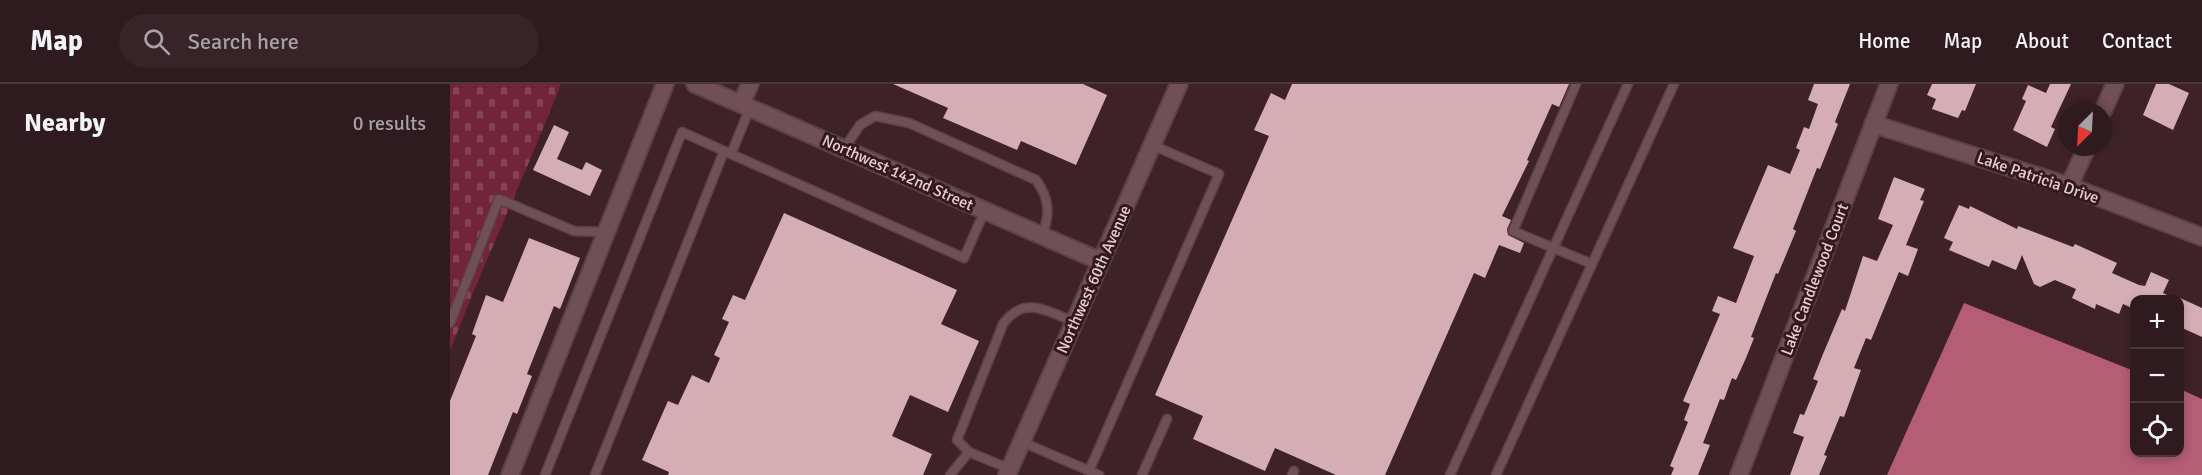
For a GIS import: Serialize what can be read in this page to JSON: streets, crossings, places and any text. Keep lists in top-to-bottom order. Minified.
{"streets":{"street":["Northwest 142nd Street","Lake Patricia Drive","Northwest 60th Avenue","Lake Candlewood Court"]},"crossings":[["Northwest 142nd Street","Northwest 60th Avenue"],["Lake Patricia Drive","Lake Candlewood Court"]],"north":"bottom left","page":{"header":"Map","search":"Search here","nav":["Home","Map","About","Contact"],"heading":["Nearby","0 results"],"map_buttons":["+","−"]}}
